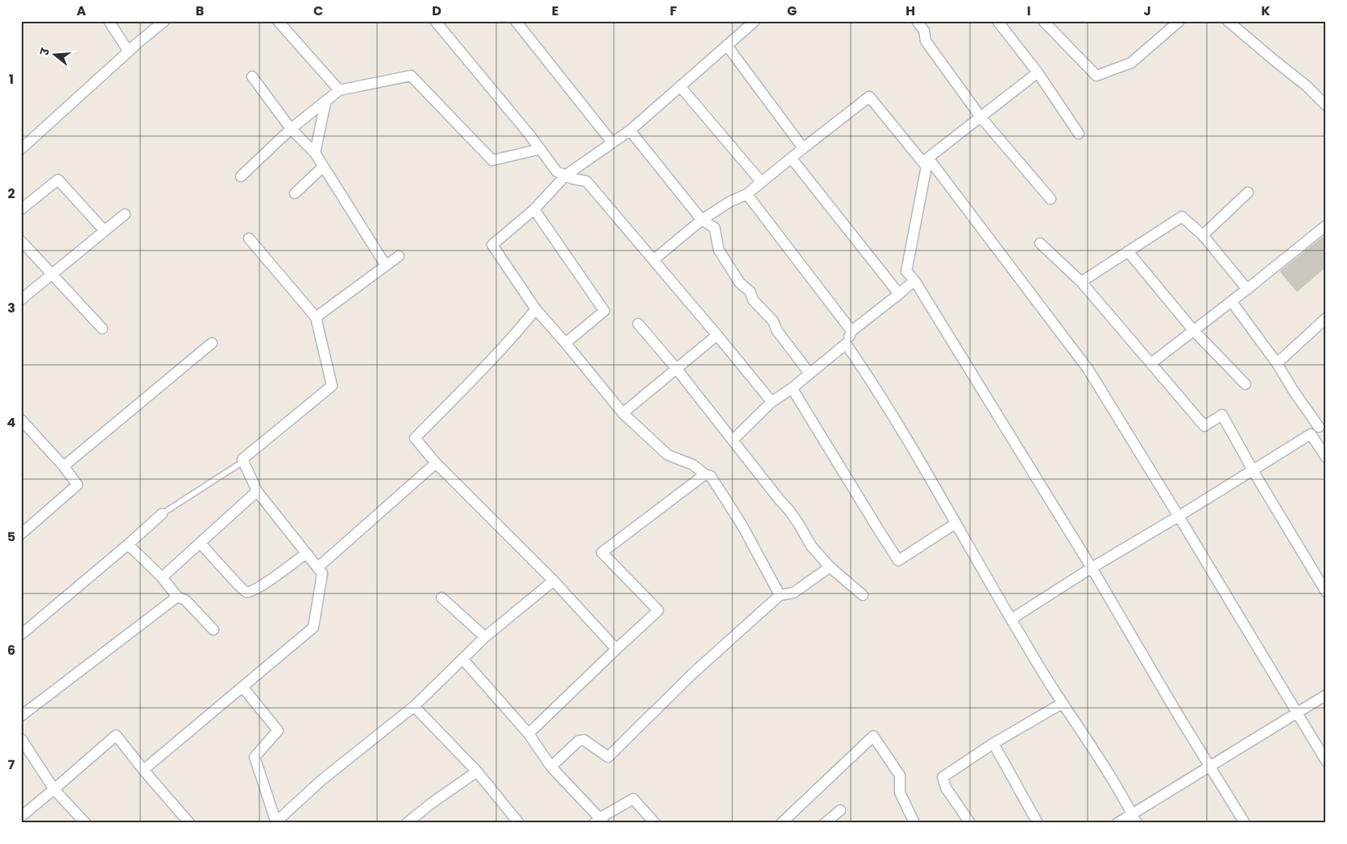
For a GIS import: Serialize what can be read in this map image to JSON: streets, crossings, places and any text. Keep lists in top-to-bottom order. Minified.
{"north":"left","grid":{"columns":["A","B","C","D","E","F","G","H","I","J","K"],"rows":["1","2","3","4","5","6","7"]}}
